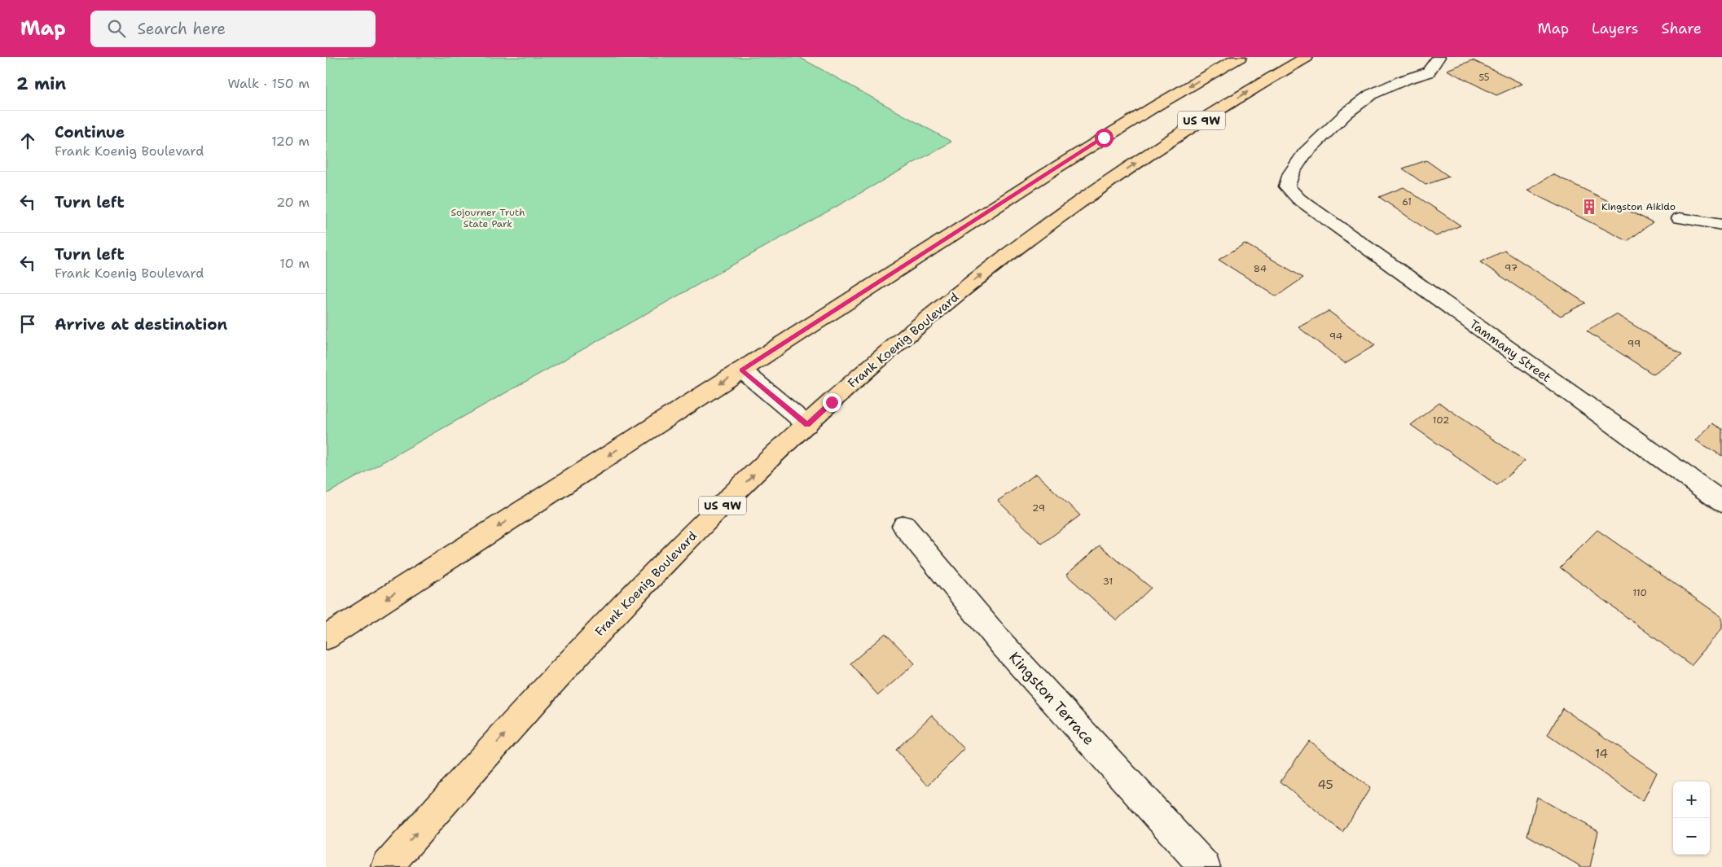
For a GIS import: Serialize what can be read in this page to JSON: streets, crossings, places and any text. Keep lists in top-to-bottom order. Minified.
{"streets":{"main road":["US 9W","Frank Koenig Boulevard"],"street":["Tammany Street","Kingston Terrace"]},"parks":["Sojourner Truth State Park"],"places":{"building":["Kingston Aikido"]},"house_numbers":["55","61","97","84","94","99","102","29","31","110","14","45"],"page":{"header":"Map","search":"Search here","nav":["Map","Layers","Share"],"heading":["2 min","Walk · 150 m"],"list":[["Continue","Frank Koenig Boulevard","120 m"],["Turn left","20 m"],["Turn left","Frank Koenig Boulevard","10 m"],"Arrive at destination"],"map_buttons":["+","−"]}}
